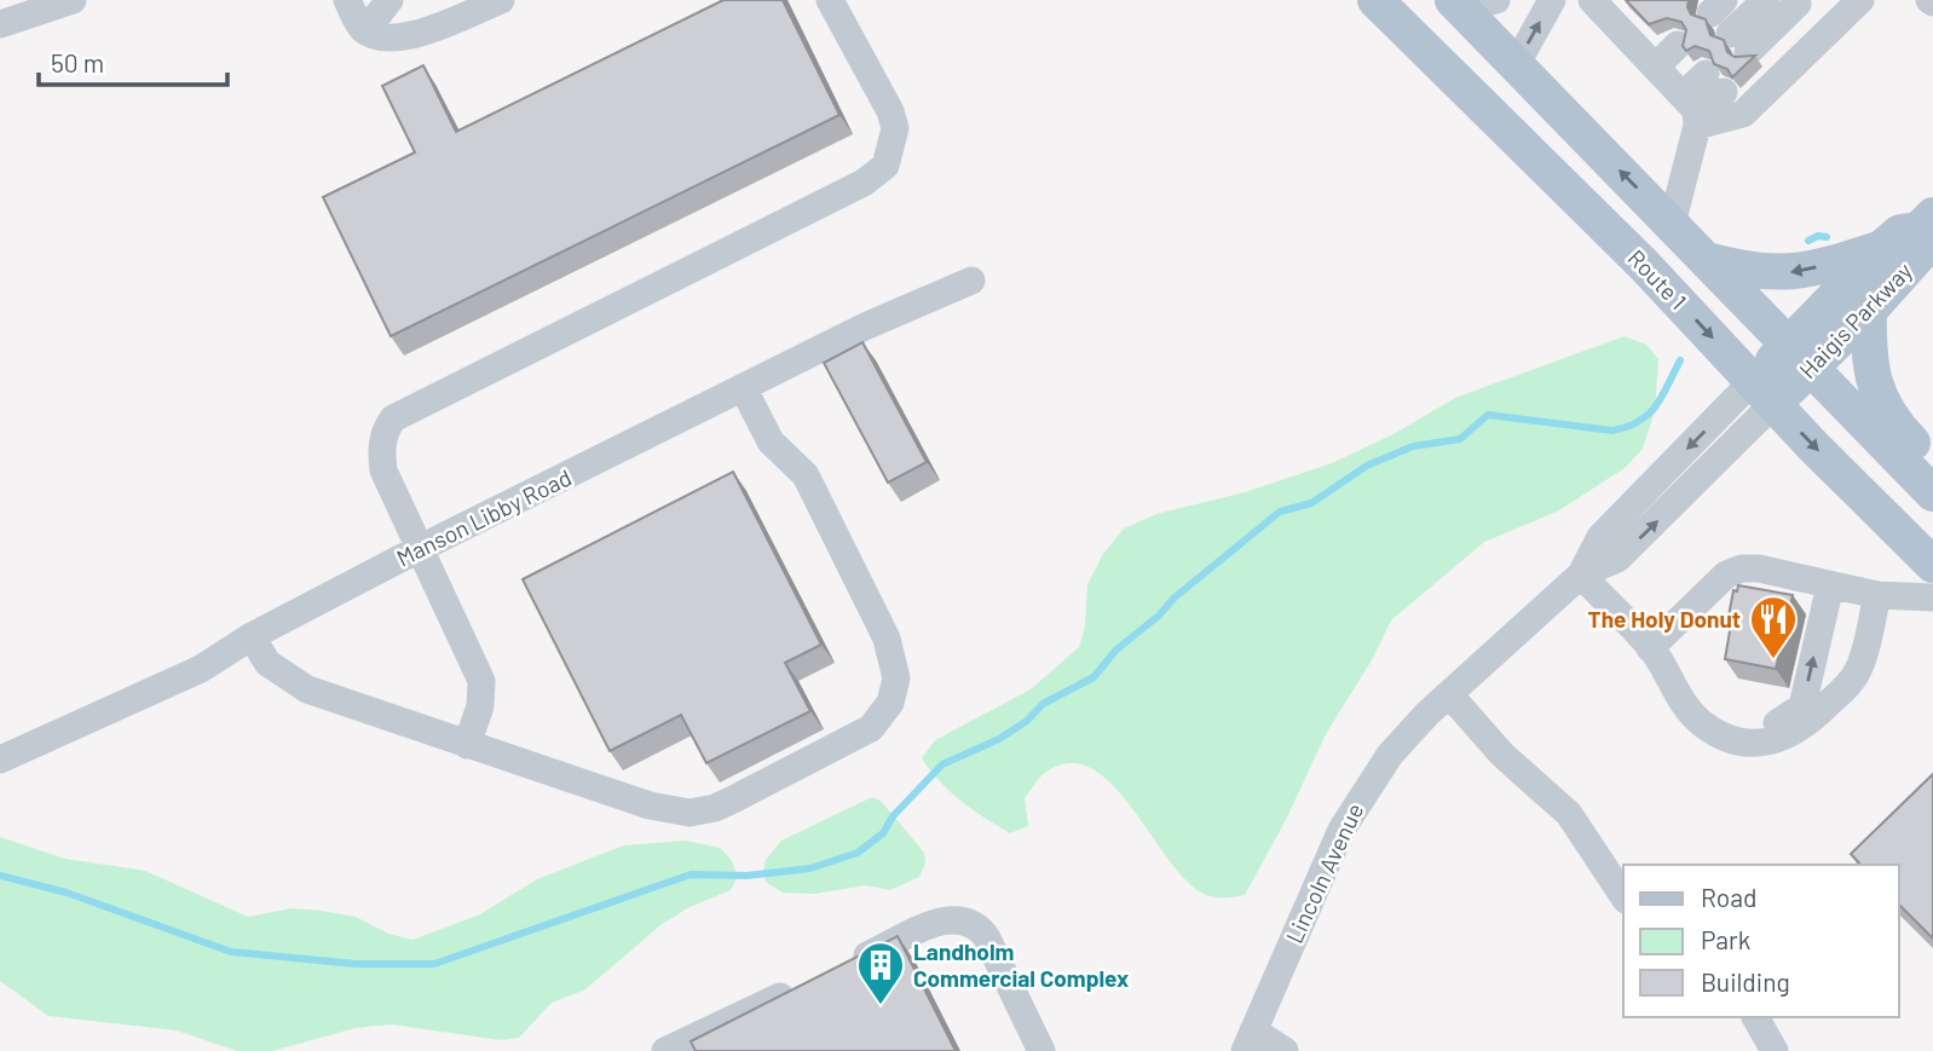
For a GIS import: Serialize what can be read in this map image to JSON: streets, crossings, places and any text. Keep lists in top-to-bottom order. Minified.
{"streets":{"main road":["Route 1","Haigis Parkway"],"street":["Manson Libby Road","Lincoln Avenue"]},"crossings":[["Route 1","Haigis Parkway"],["Route 1","Lincoln Avenue"],["Haigis Parkway","Lincoln Avenue"]],"places":{"restaurant":["The Holy Donut"],"building":["Landholm Commercial Complex"]},"legend":["Road","Park","Building"],"scale_bar":"50 m"}
